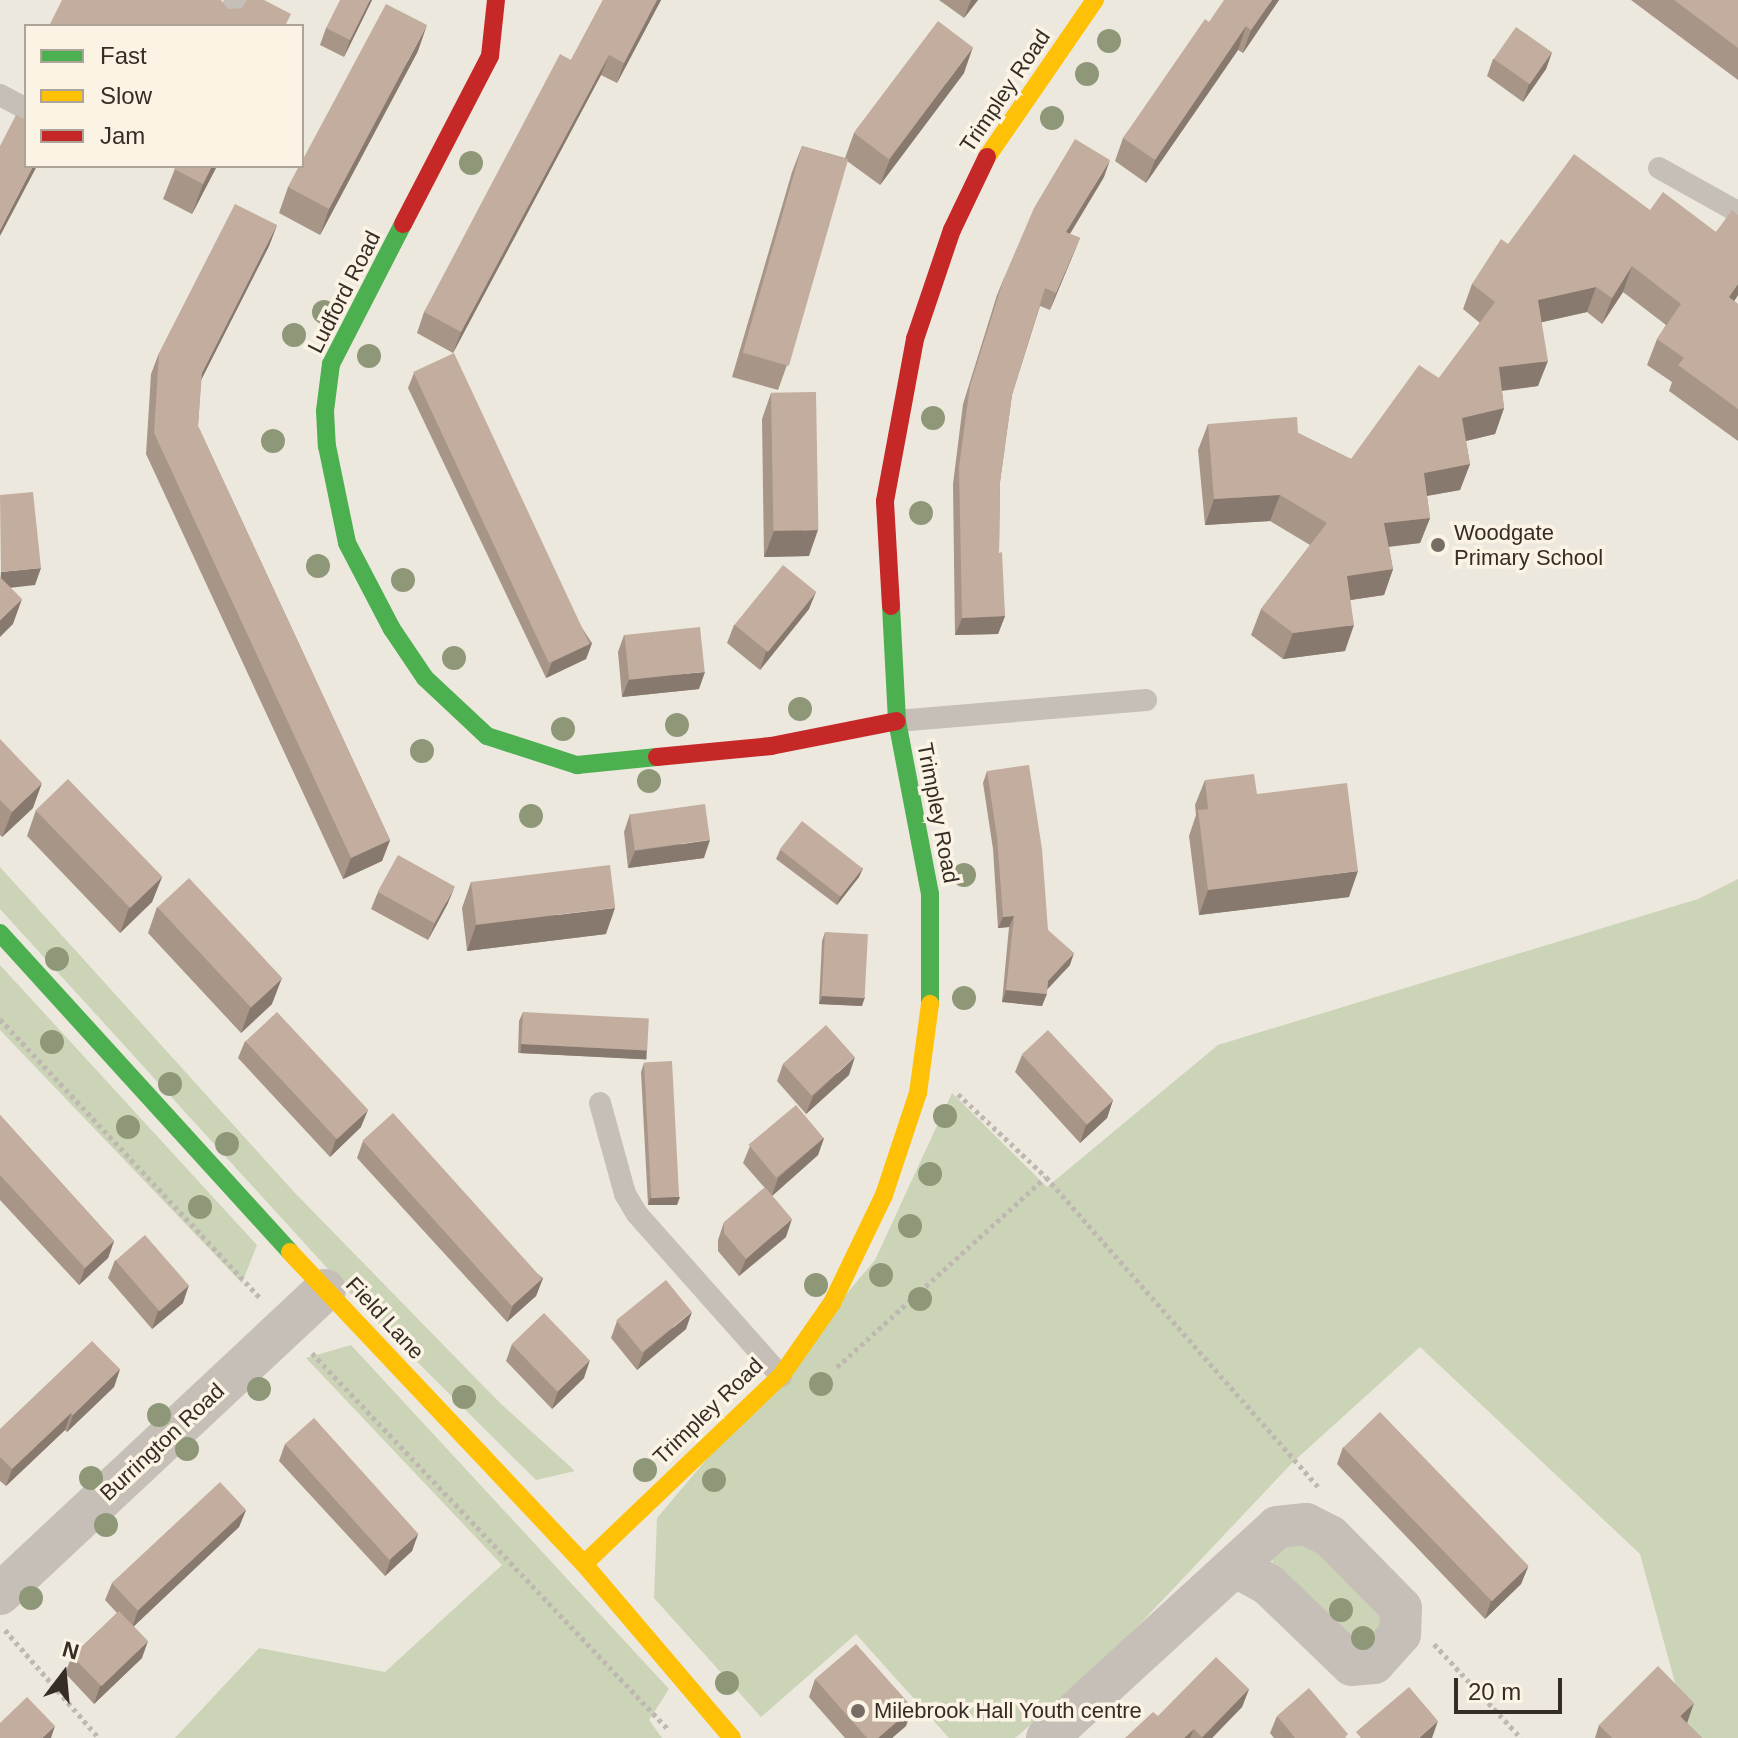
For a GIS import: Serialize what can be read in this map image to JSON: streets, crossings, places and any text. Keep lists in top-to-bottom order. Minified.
{"streets":{"street":["Trimpley Road","Ludford Road","Field Lane","Burrington Road"]},"crossings":[["Trimpley Road","Ludford Road"],["Trimpley Road","Field Lane"],["Field Lane","Burrington Road"]],"places":["Woodgate Primary School","Milebrook Hall Youth centre"],"legend":["Fast","Slow","Jam"],"scale_bar":"20 m","north":"top"}
